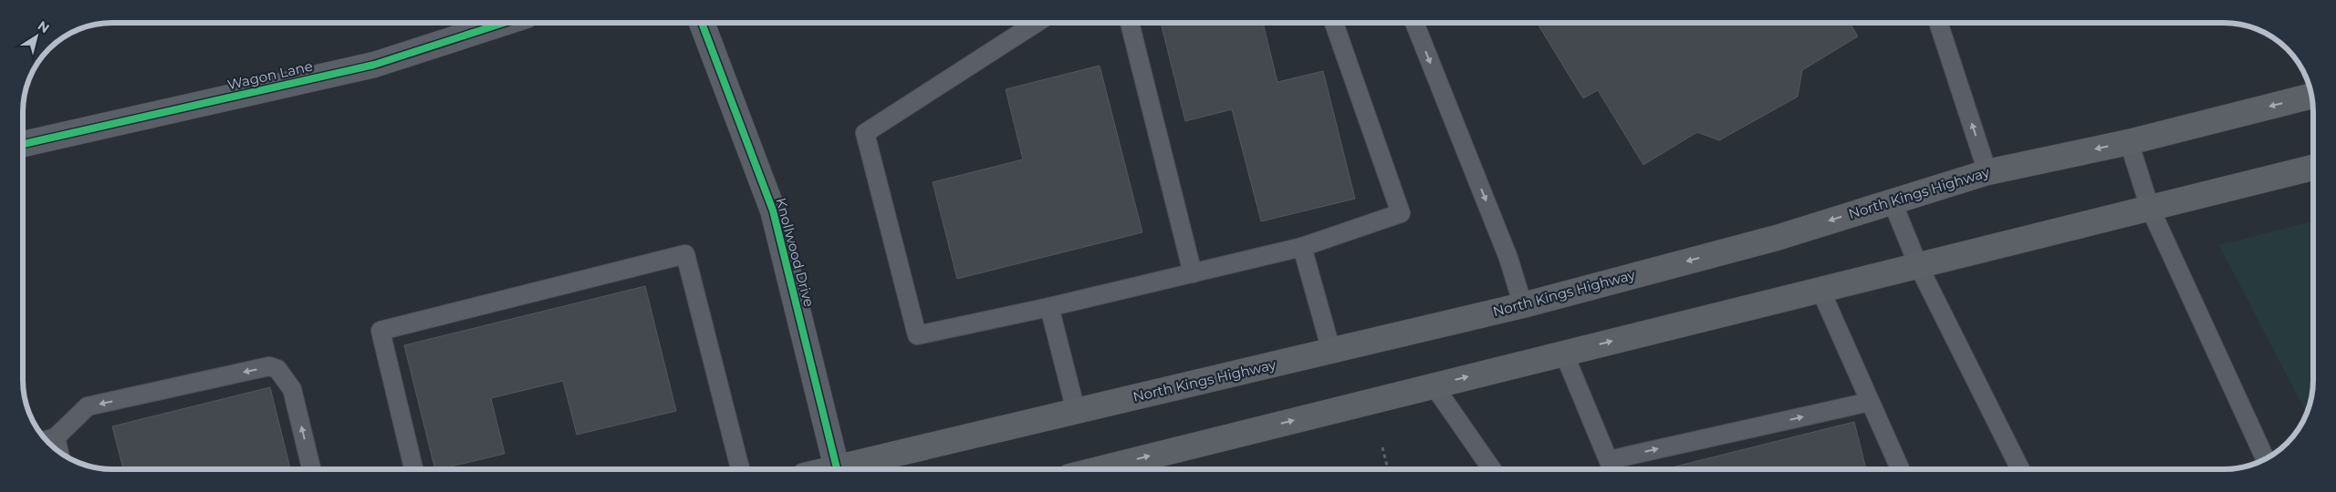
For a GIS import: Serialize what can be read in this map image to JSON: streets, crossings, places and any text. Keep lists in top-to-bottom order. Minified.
{"streets":{"main road":["North Kings Highway"],"street":["Wagon Lane","Knollwood Drive"]},"north":"top right"}
